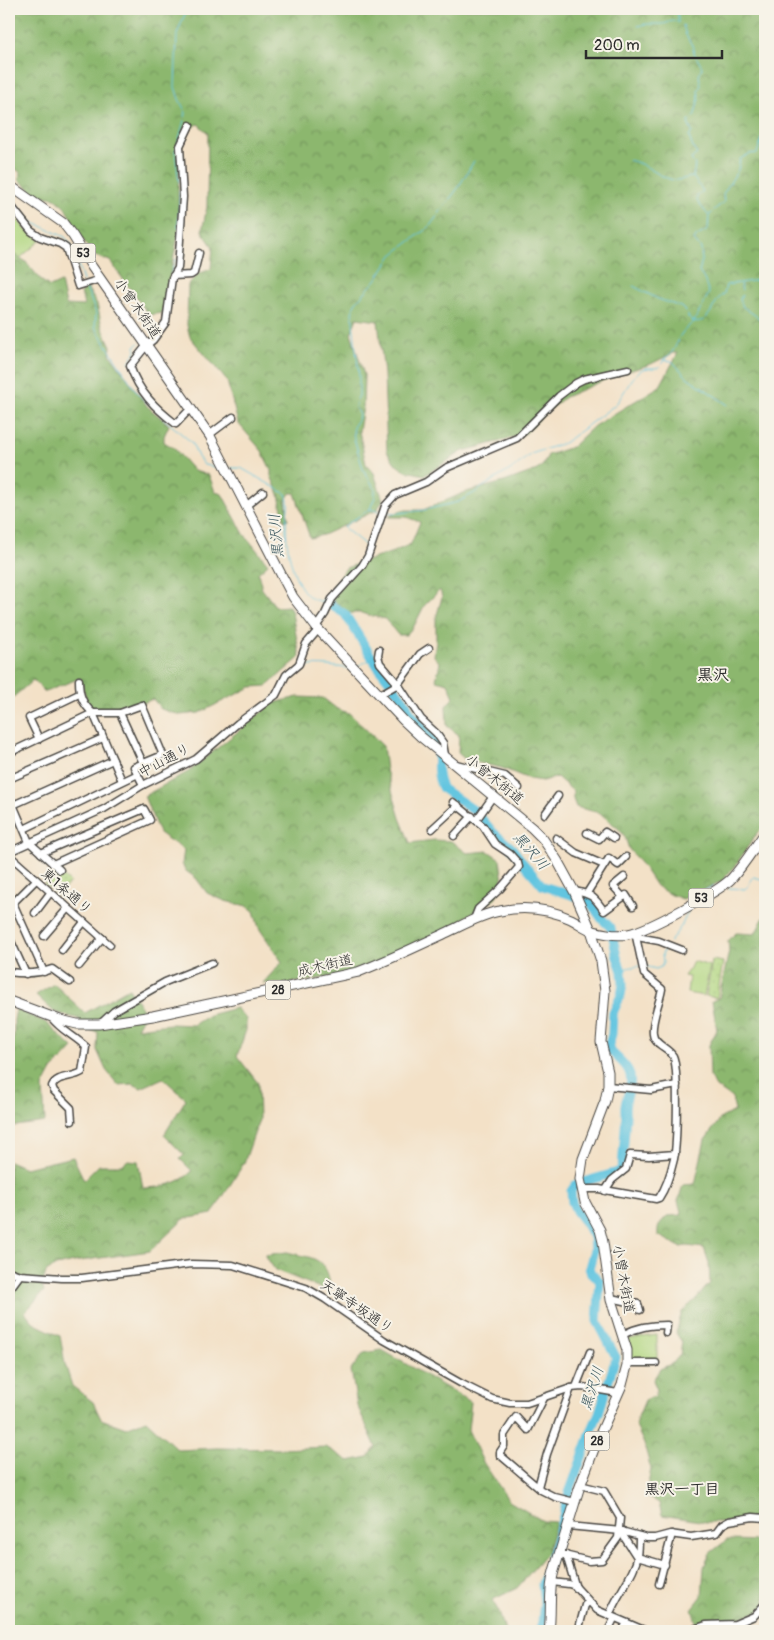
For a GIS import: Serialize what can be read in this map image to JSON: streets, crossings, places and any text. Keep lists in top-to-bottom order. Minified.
{"streets":{"main road":["53","小曾木街道","成木街道","28","小曽木街道"],"street":["中山通り","東1条通り","天寧寺坂通り"]},"crossings":[["小曾木街道","中山通り"],["小曾木街道","成木街道"],["中山通り","東1条通り"],["小曽木街道","天寧寺坂通り"]],"districts":["黒沢","黒沢一丁目"],"water":["黒沢川"],"scale_bar":"200 m"}
